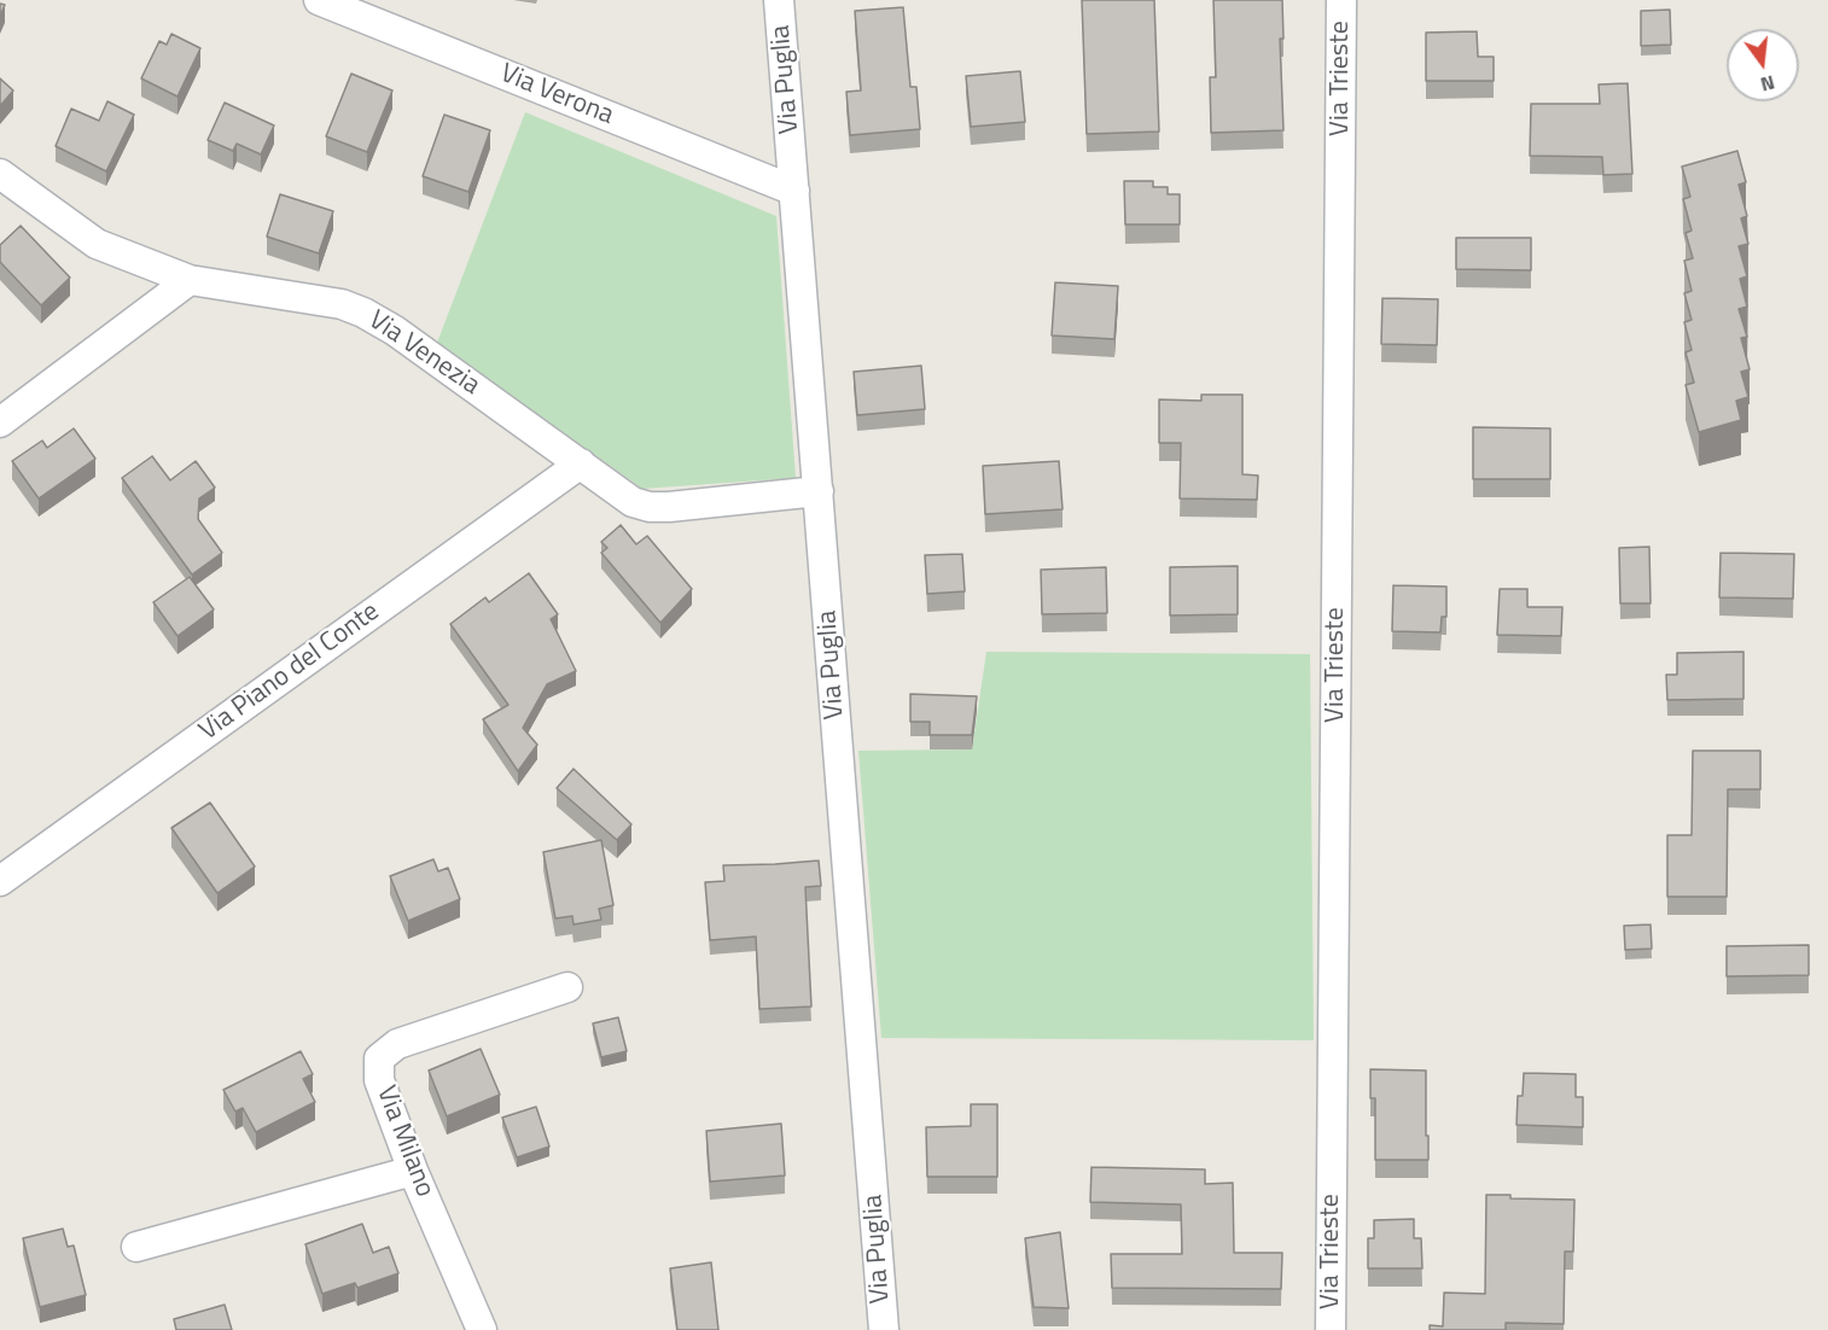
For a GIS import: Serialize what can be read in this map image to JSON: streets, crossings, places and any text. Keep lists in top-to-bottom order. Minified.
{"streets":{"street":["Via Trieste","Via Puglia","Via Verona","Via Venezia","Via Piano del Conte","Via Milano"]},"crossings":[["Via Puglia","Via Verona"],["Via Puglia","Via Venezia"],["Via Venezia","Via Piano del Conte"]],"north":"bottom"}
